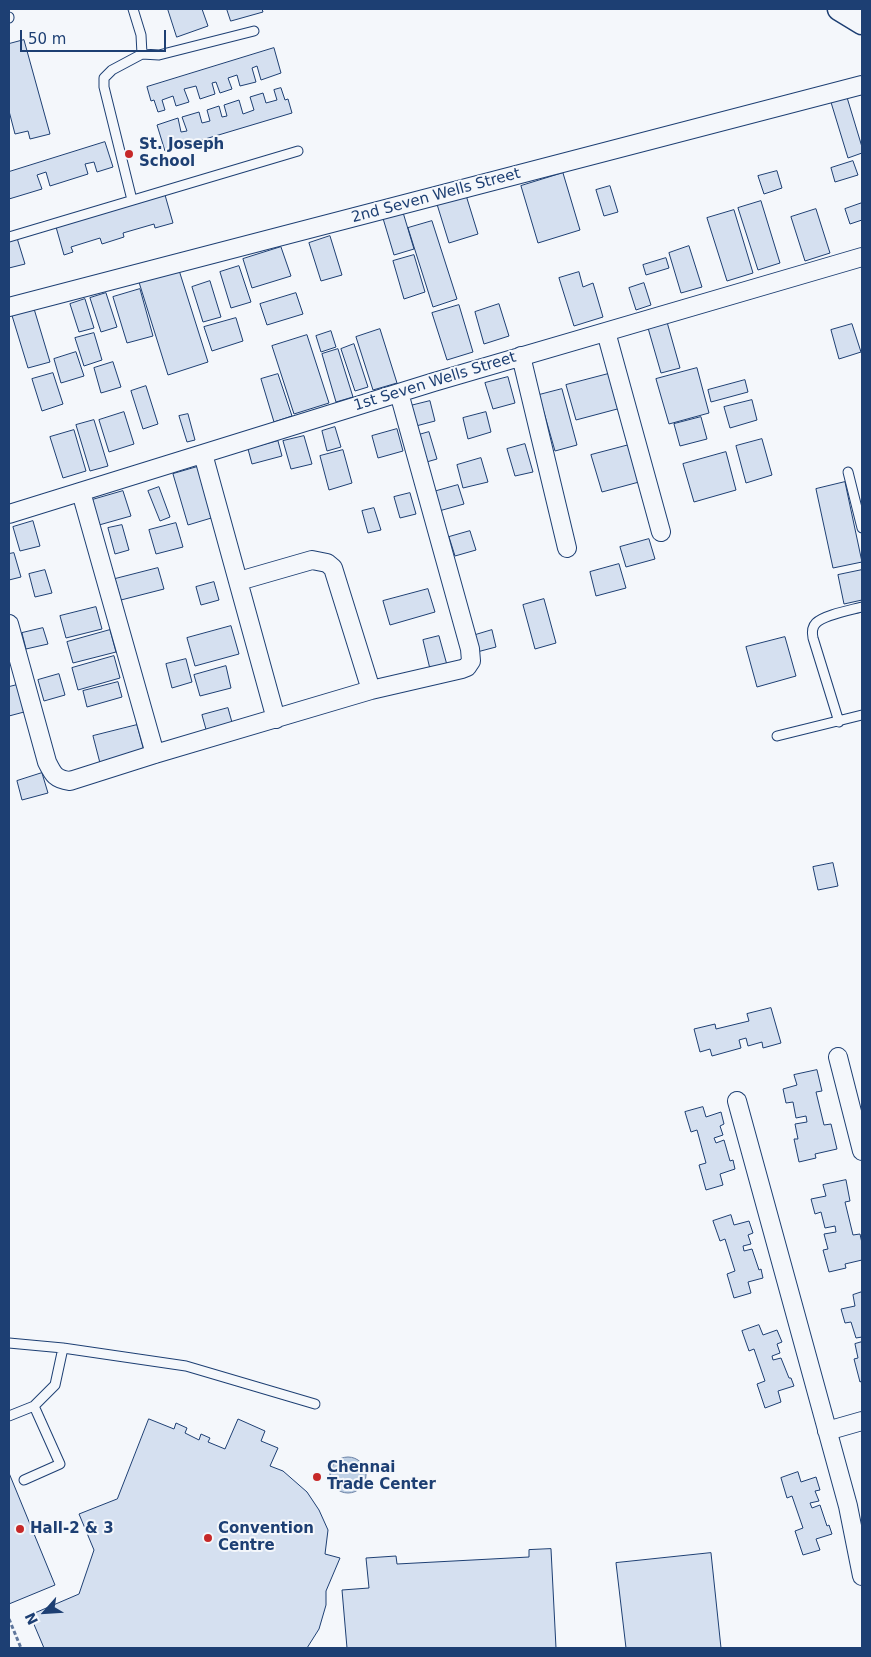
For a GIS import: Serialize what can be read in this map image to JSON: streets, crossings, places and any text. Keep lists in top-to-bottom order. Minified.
{"streets":{"street":["2nd Seven Wells Street","1st Seven Wells Street"]},"places":["St. Joseph School","Chennai Trade Center","Hall-2 & 3","Convention Centre"],"scale_bar":"50 m","north":"bottom left"}
